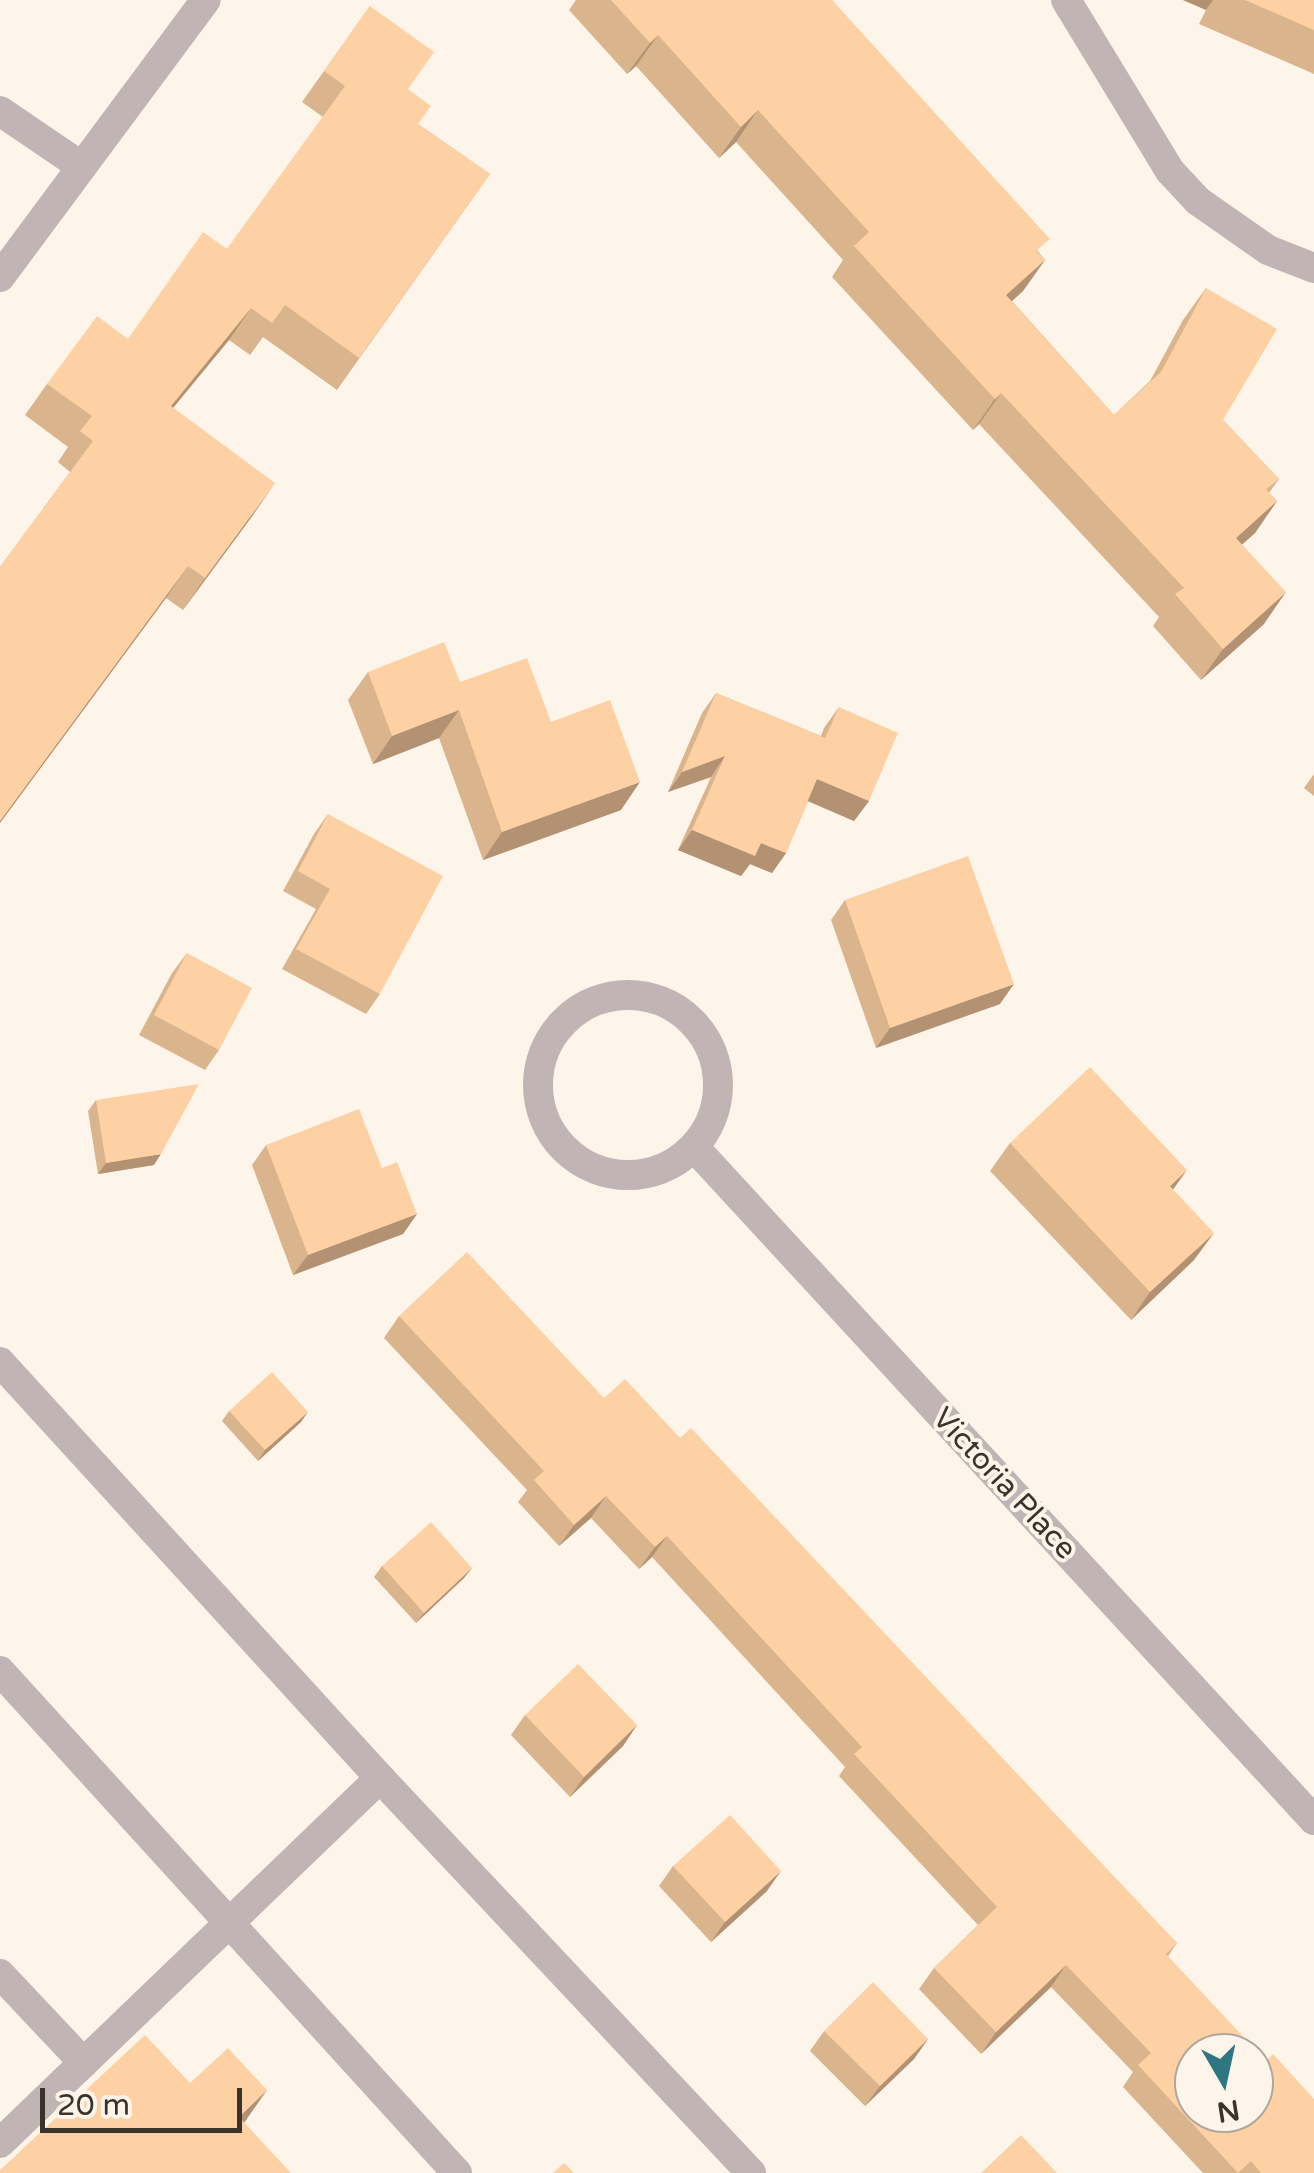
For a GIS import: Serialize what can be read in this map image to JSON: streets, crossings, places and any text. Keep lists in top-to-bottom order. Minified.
{"streets":{"street":["Victoria Place"]},"scale_bar":"20 m","north":"bottom"}
